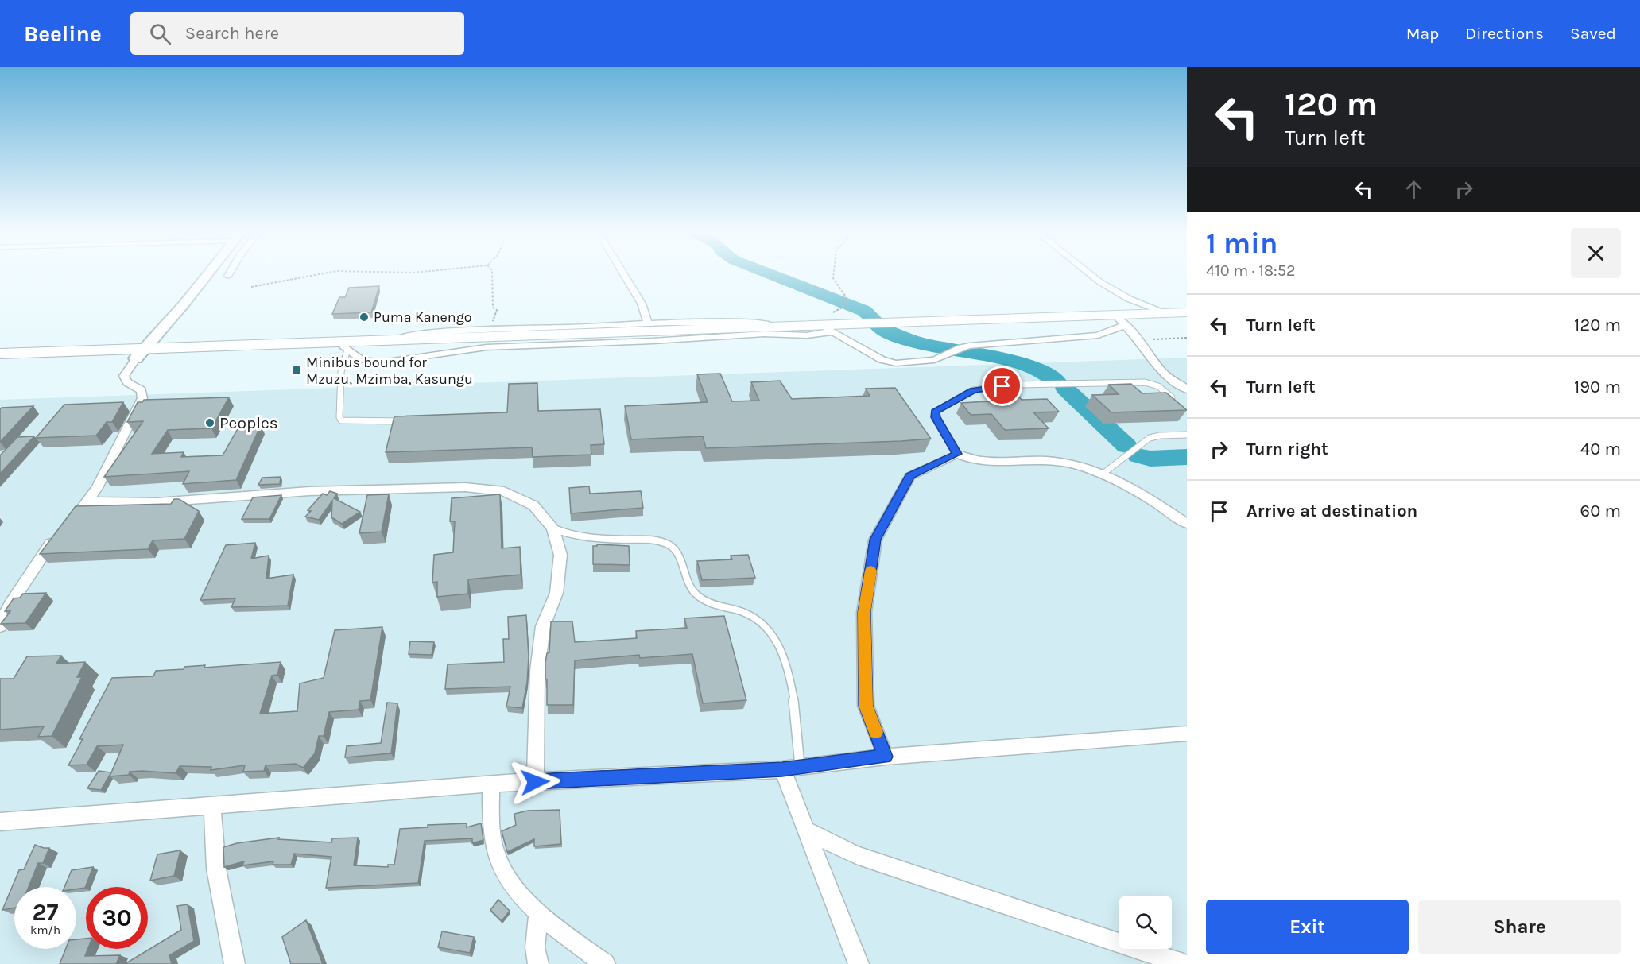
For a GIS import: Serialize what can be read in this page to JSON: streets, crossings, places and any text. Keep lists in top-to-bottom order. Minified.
{"places":{"other":["Puma Kanengo","Peoples"],"transit":["Minibus bound for Mzuzu, Mzimba, Kasungu"]},"page":{"header":"Beeline","search":"Search here","nav":["Map","Directions","Saved"],"turn":["120 m","Turn left"],"heading":["1 min","410 m · 18:52"],"list":[{"name":"Turn left","value":"120 m"},{"name":"Turn left","value":"190 m"},{"name":"Turn right","value":"40 m"},{"name":"Arrive at destination","value":"60 m"}],"speed":"27 km/h","limit":"30","buttons":["Exit","Share"]}}
